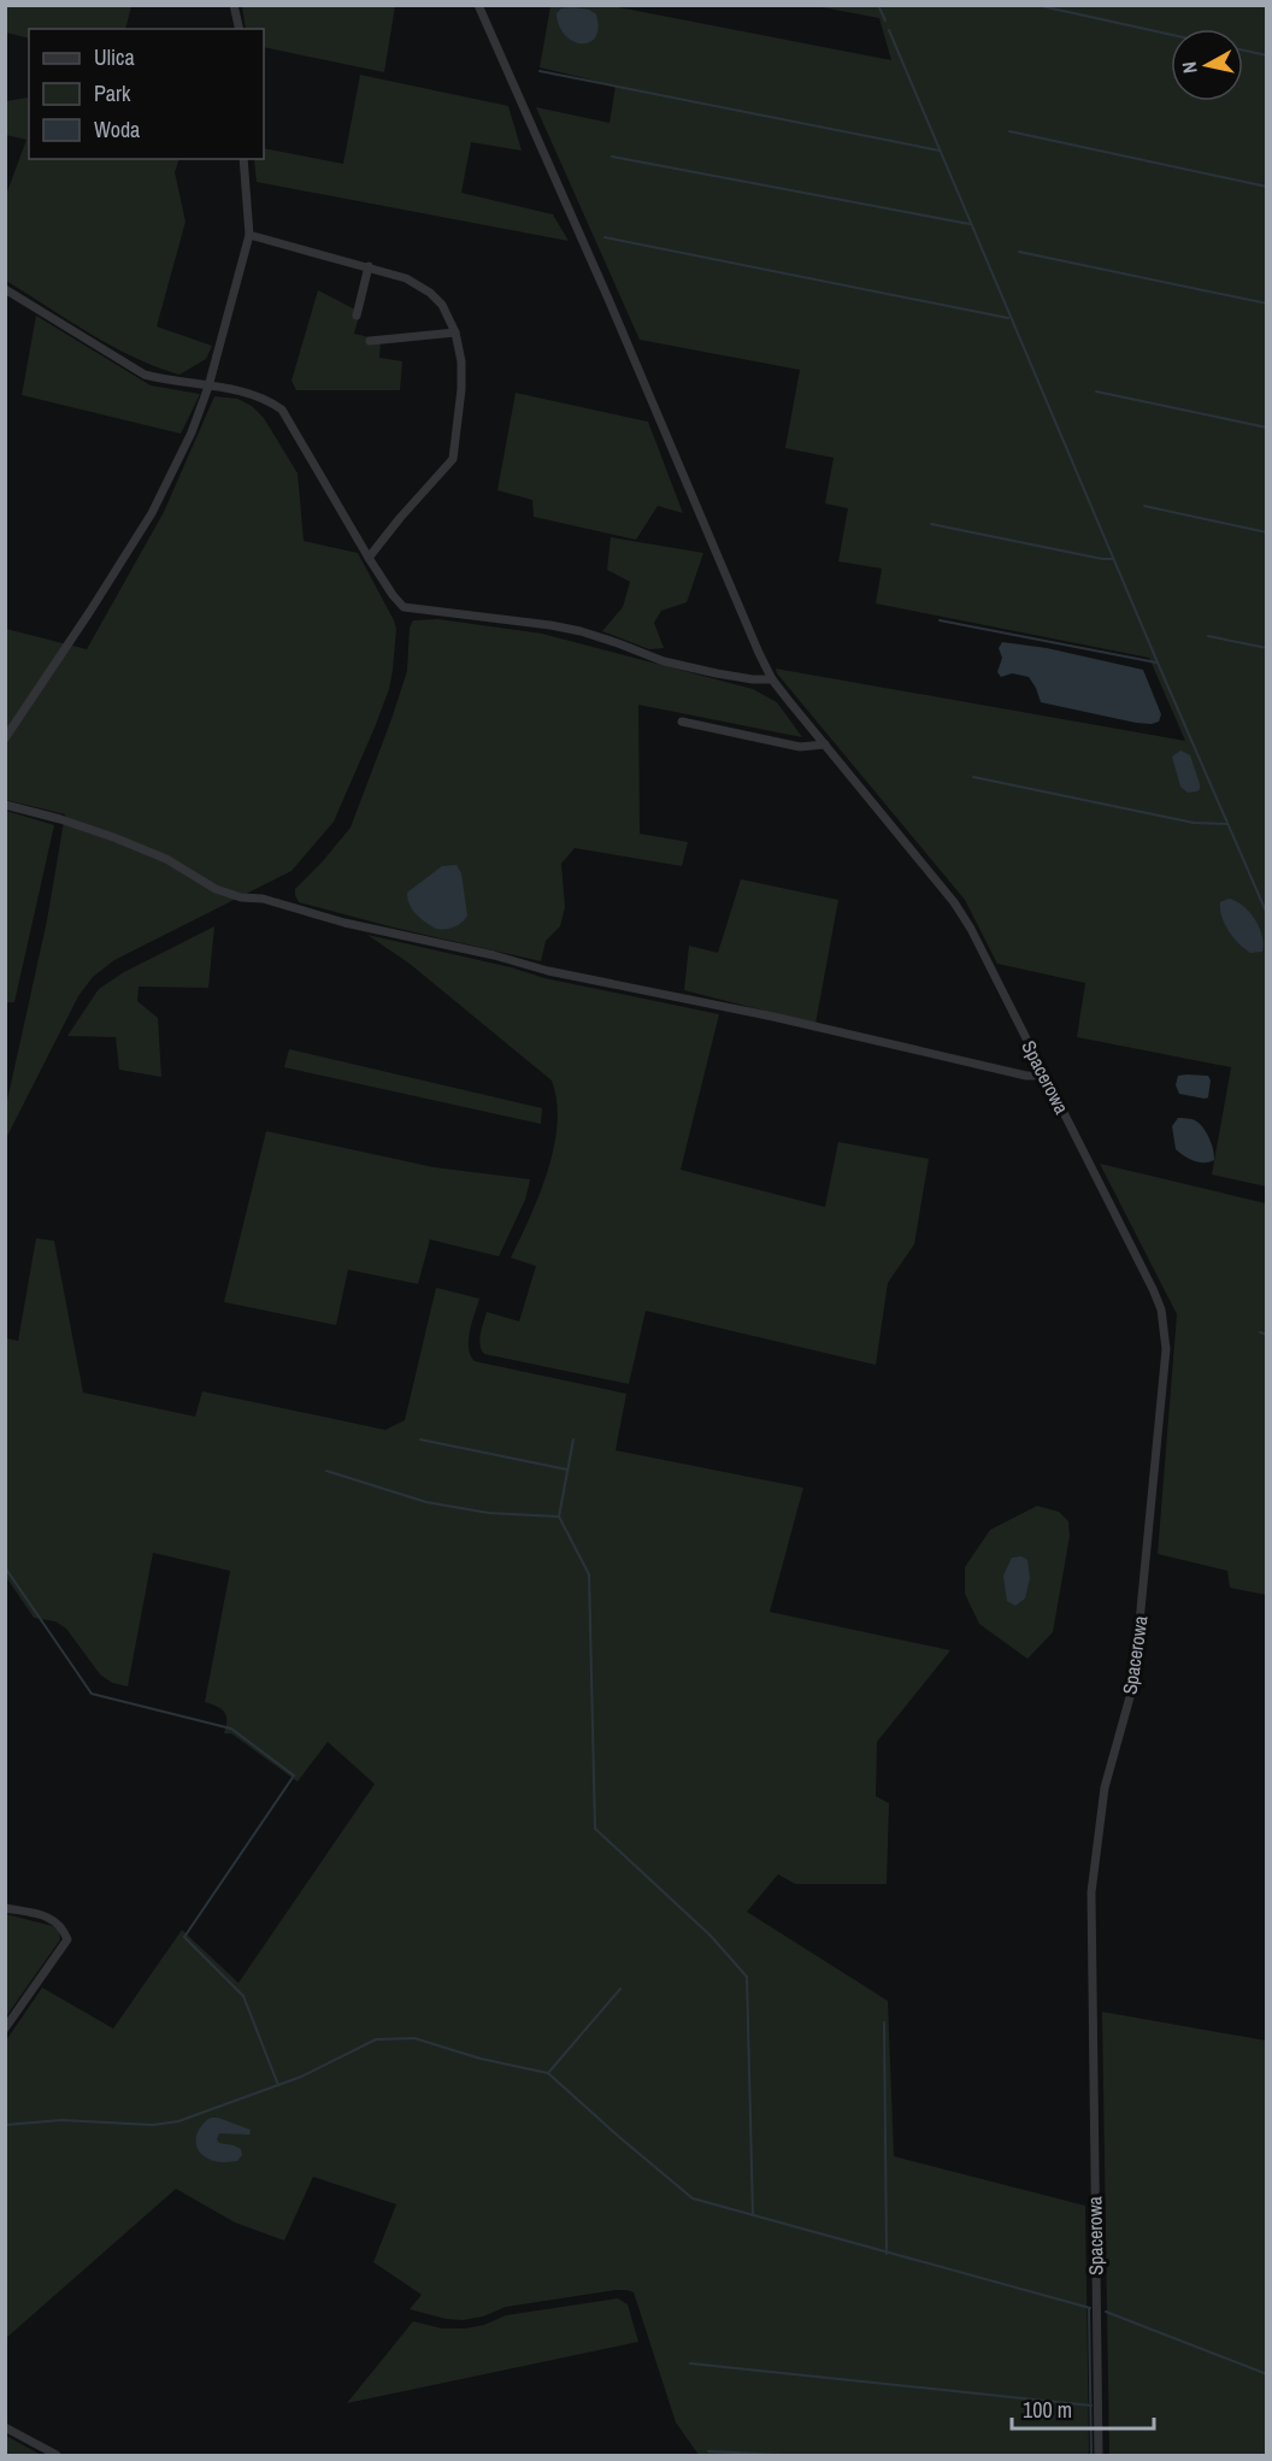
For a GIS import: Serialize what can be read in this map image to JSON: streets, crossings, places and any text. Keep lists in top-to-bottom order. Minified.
{"streets":{"street":["Spacerowa"]},"legend":["Ulica","Park","Woda"],"scale_bar":"100 m","north":"left"}
